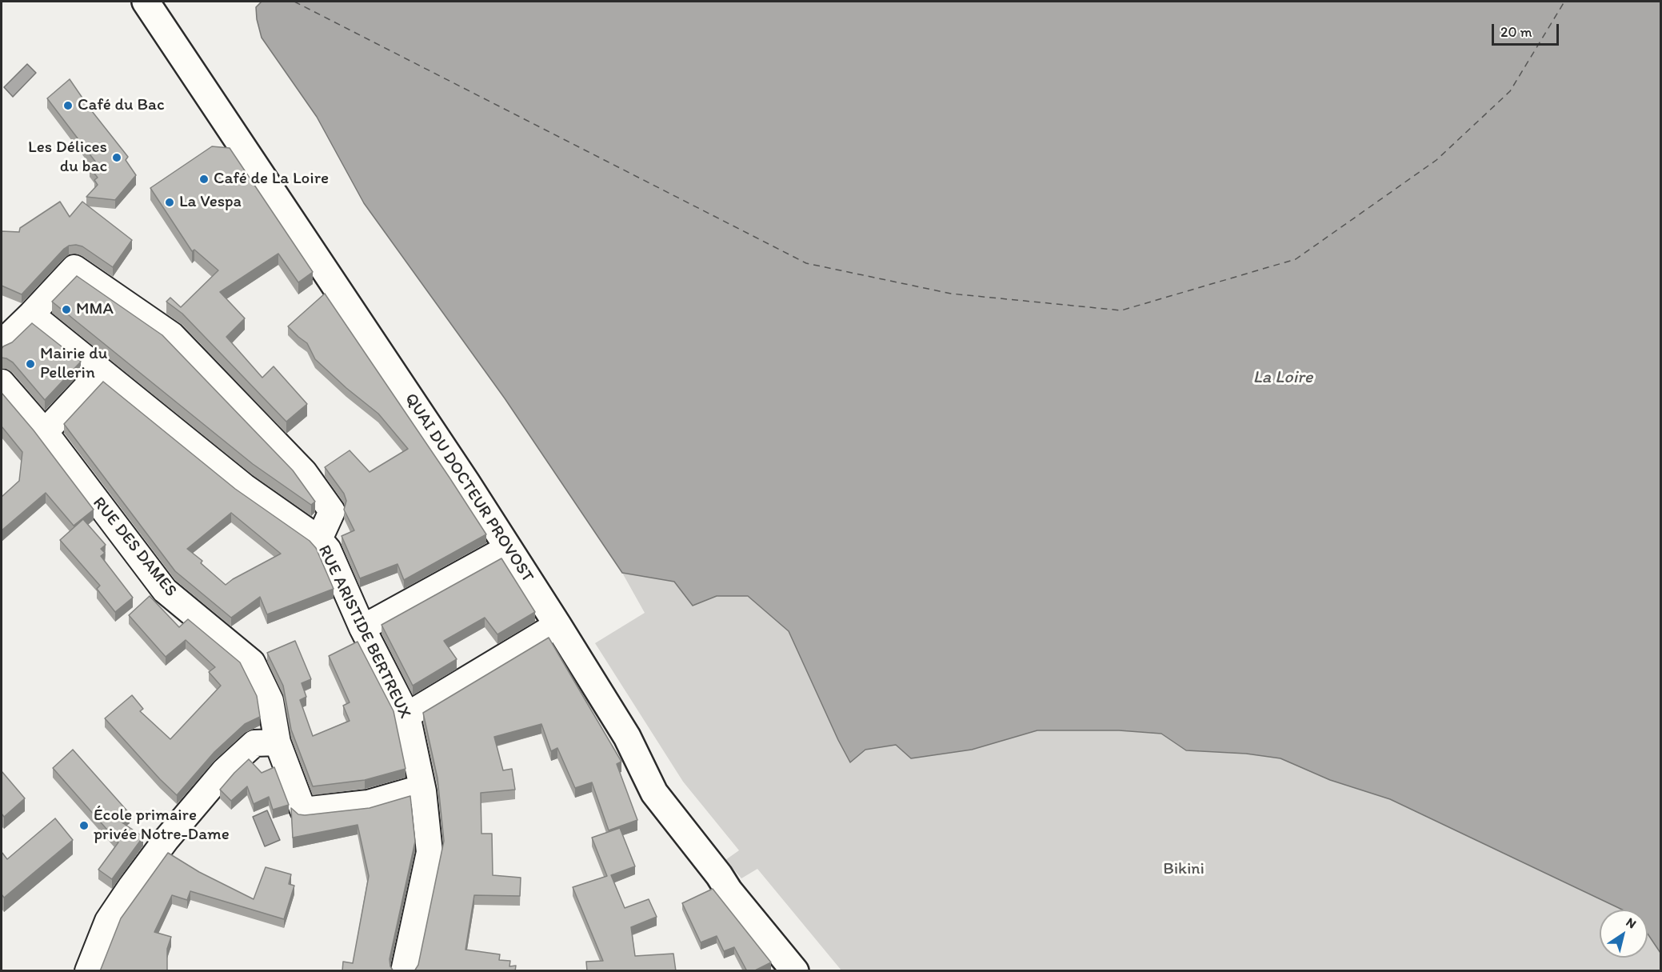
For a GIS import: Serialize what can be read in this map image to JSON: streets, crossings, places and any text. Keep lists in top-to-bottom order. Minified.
{"streets":{"street":["QUAI DU DOCTEUR PROVOST","RUE DES DAMES","RUE ARISTIDE BERTREUX"]},"crossings":[["RUE DES DAMES","RUE ARISTIDE BERTREUX"]],"water":["La Loire"],"parks":["Bikini"],"places":["Café du Bac","Les Délices du bac","Café de La Loire","La Vespa","MMA","Mairie du Pellerin","École primaire privée Notre-Dame"],"scale_bar":"20 m","north":"top right"}
